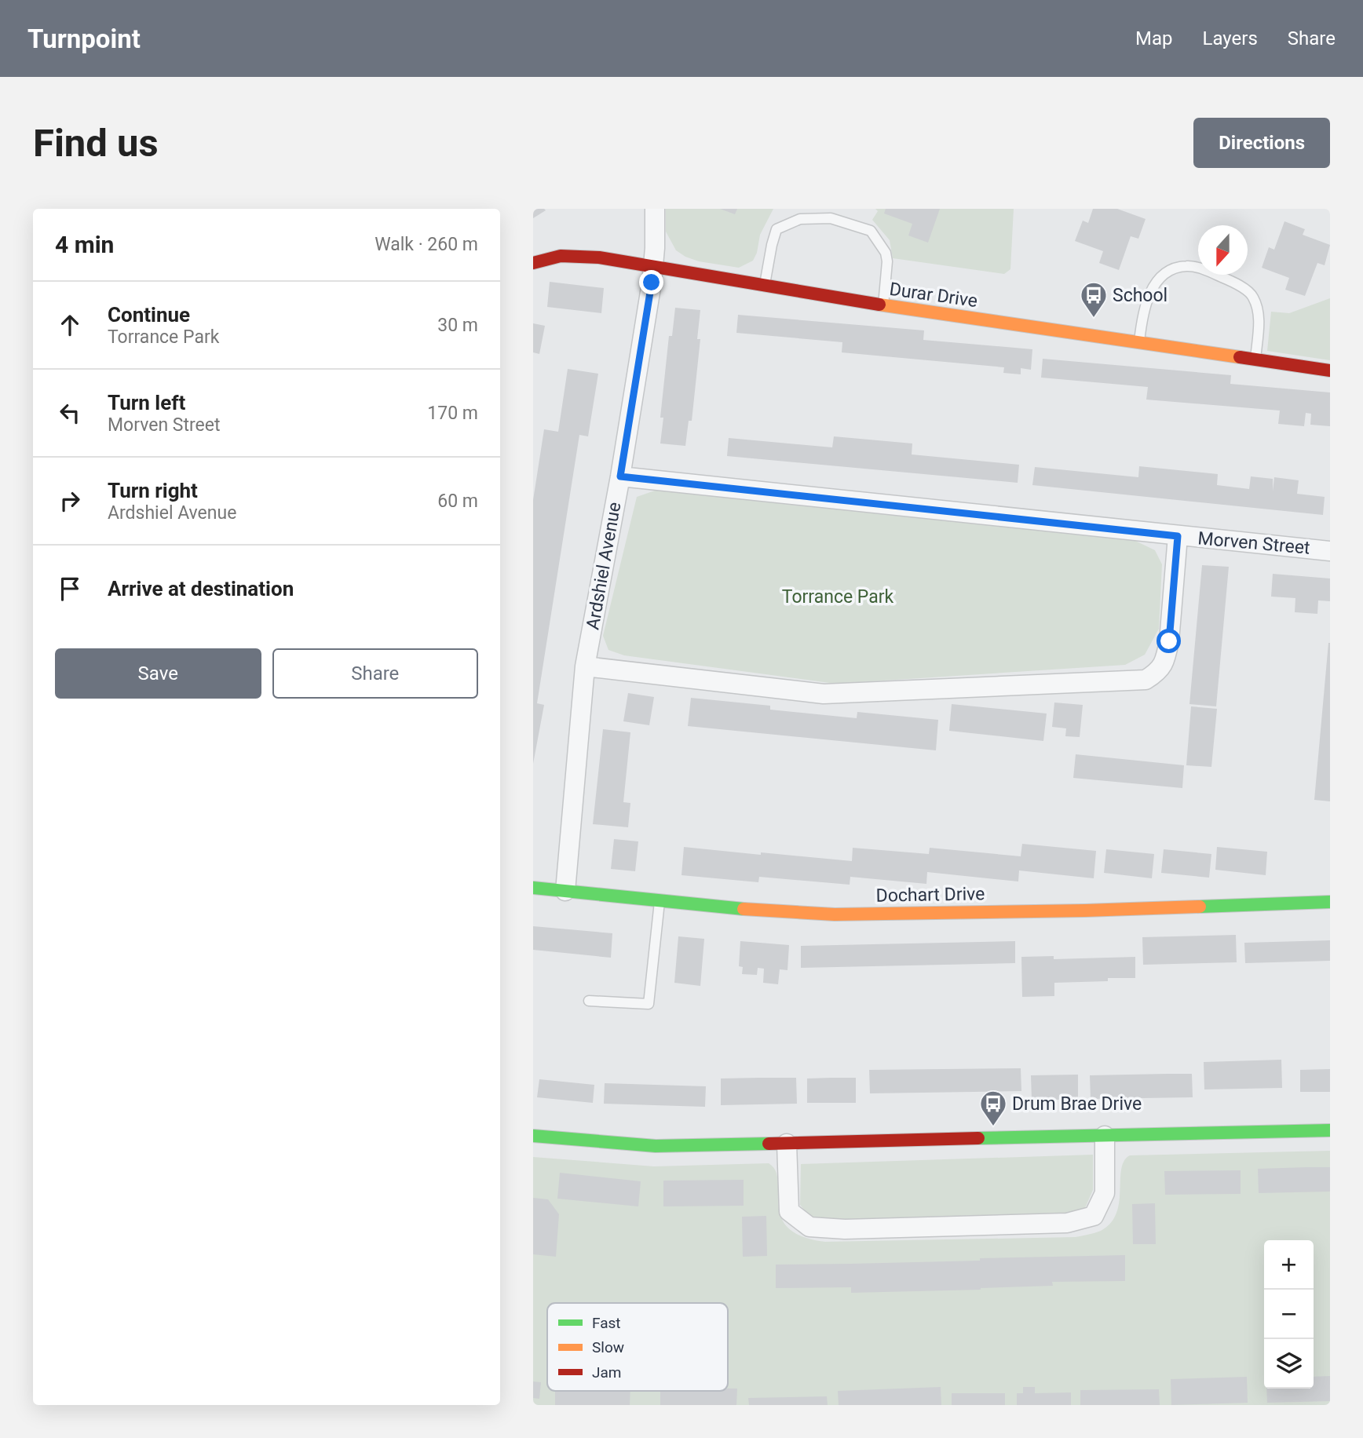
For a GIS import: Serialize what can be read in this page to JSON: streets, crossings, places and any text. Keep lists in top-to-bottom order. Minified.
{"streets":{"street":["Durar Drive","Morven Street","Ardshiel Avenue","Dochart Drive"]},"crossings":[["Durar Drive","Ardshiel Avenue"],["Morven Street","Ardshiel Avenue"],["Ardshiel Avenue","Dochart Drive"]],"parks":["Torrance Park"],"places":{"bus stop":["School","Drum Brae Drive"]},"legend":["Fast","Slow","Jam"],"north":"bottom","page":{"header":"Turnpoint","nav":["Map","Layers","Share"],"buttons":["Directions",["Save","Share"]],"title":"Find us","heading":["4 min","Walk · 260 m"],"list":[["Continue","Torrance Park","30 m"],["Turn left","Morven Street","170 m"],["Turn right","Ardshiel Avenue","60 m"],"Arrive at destination"],"map_buttons":["+","−"]}}
